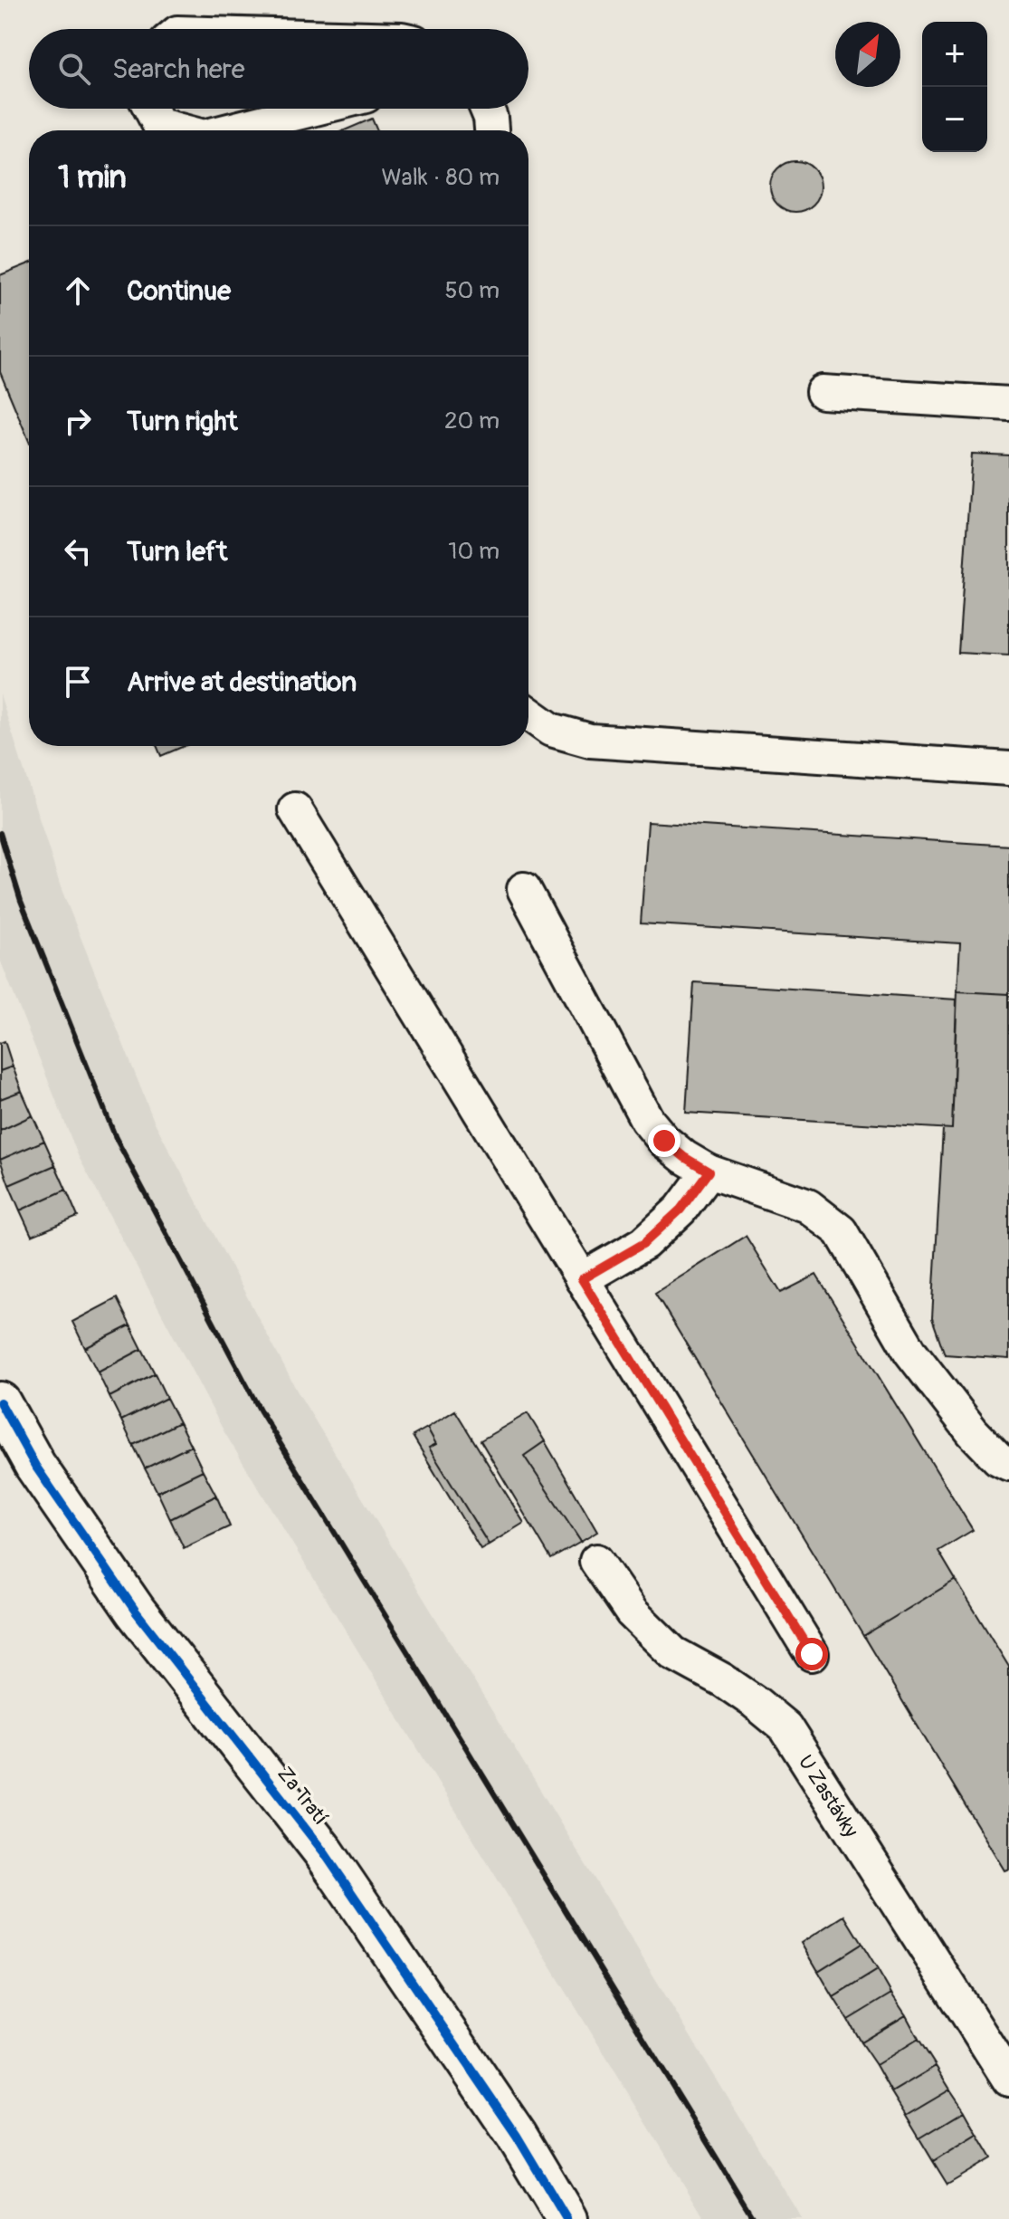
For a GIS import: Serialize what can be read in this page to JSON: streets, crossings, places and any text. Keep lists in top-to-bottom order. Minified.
{"streets":{"street":["Za Tratí"],"lane":["U Zastávky"]},"north":"top right","page":{"map_buttons":["+","−"],"search":"Search here","heading":["1 min","Walk · 80 m"],"list":[["Continue","50 m"],["Turn right","20 m"],["Turn left","10 m"],"Arrive at destination"]}}
